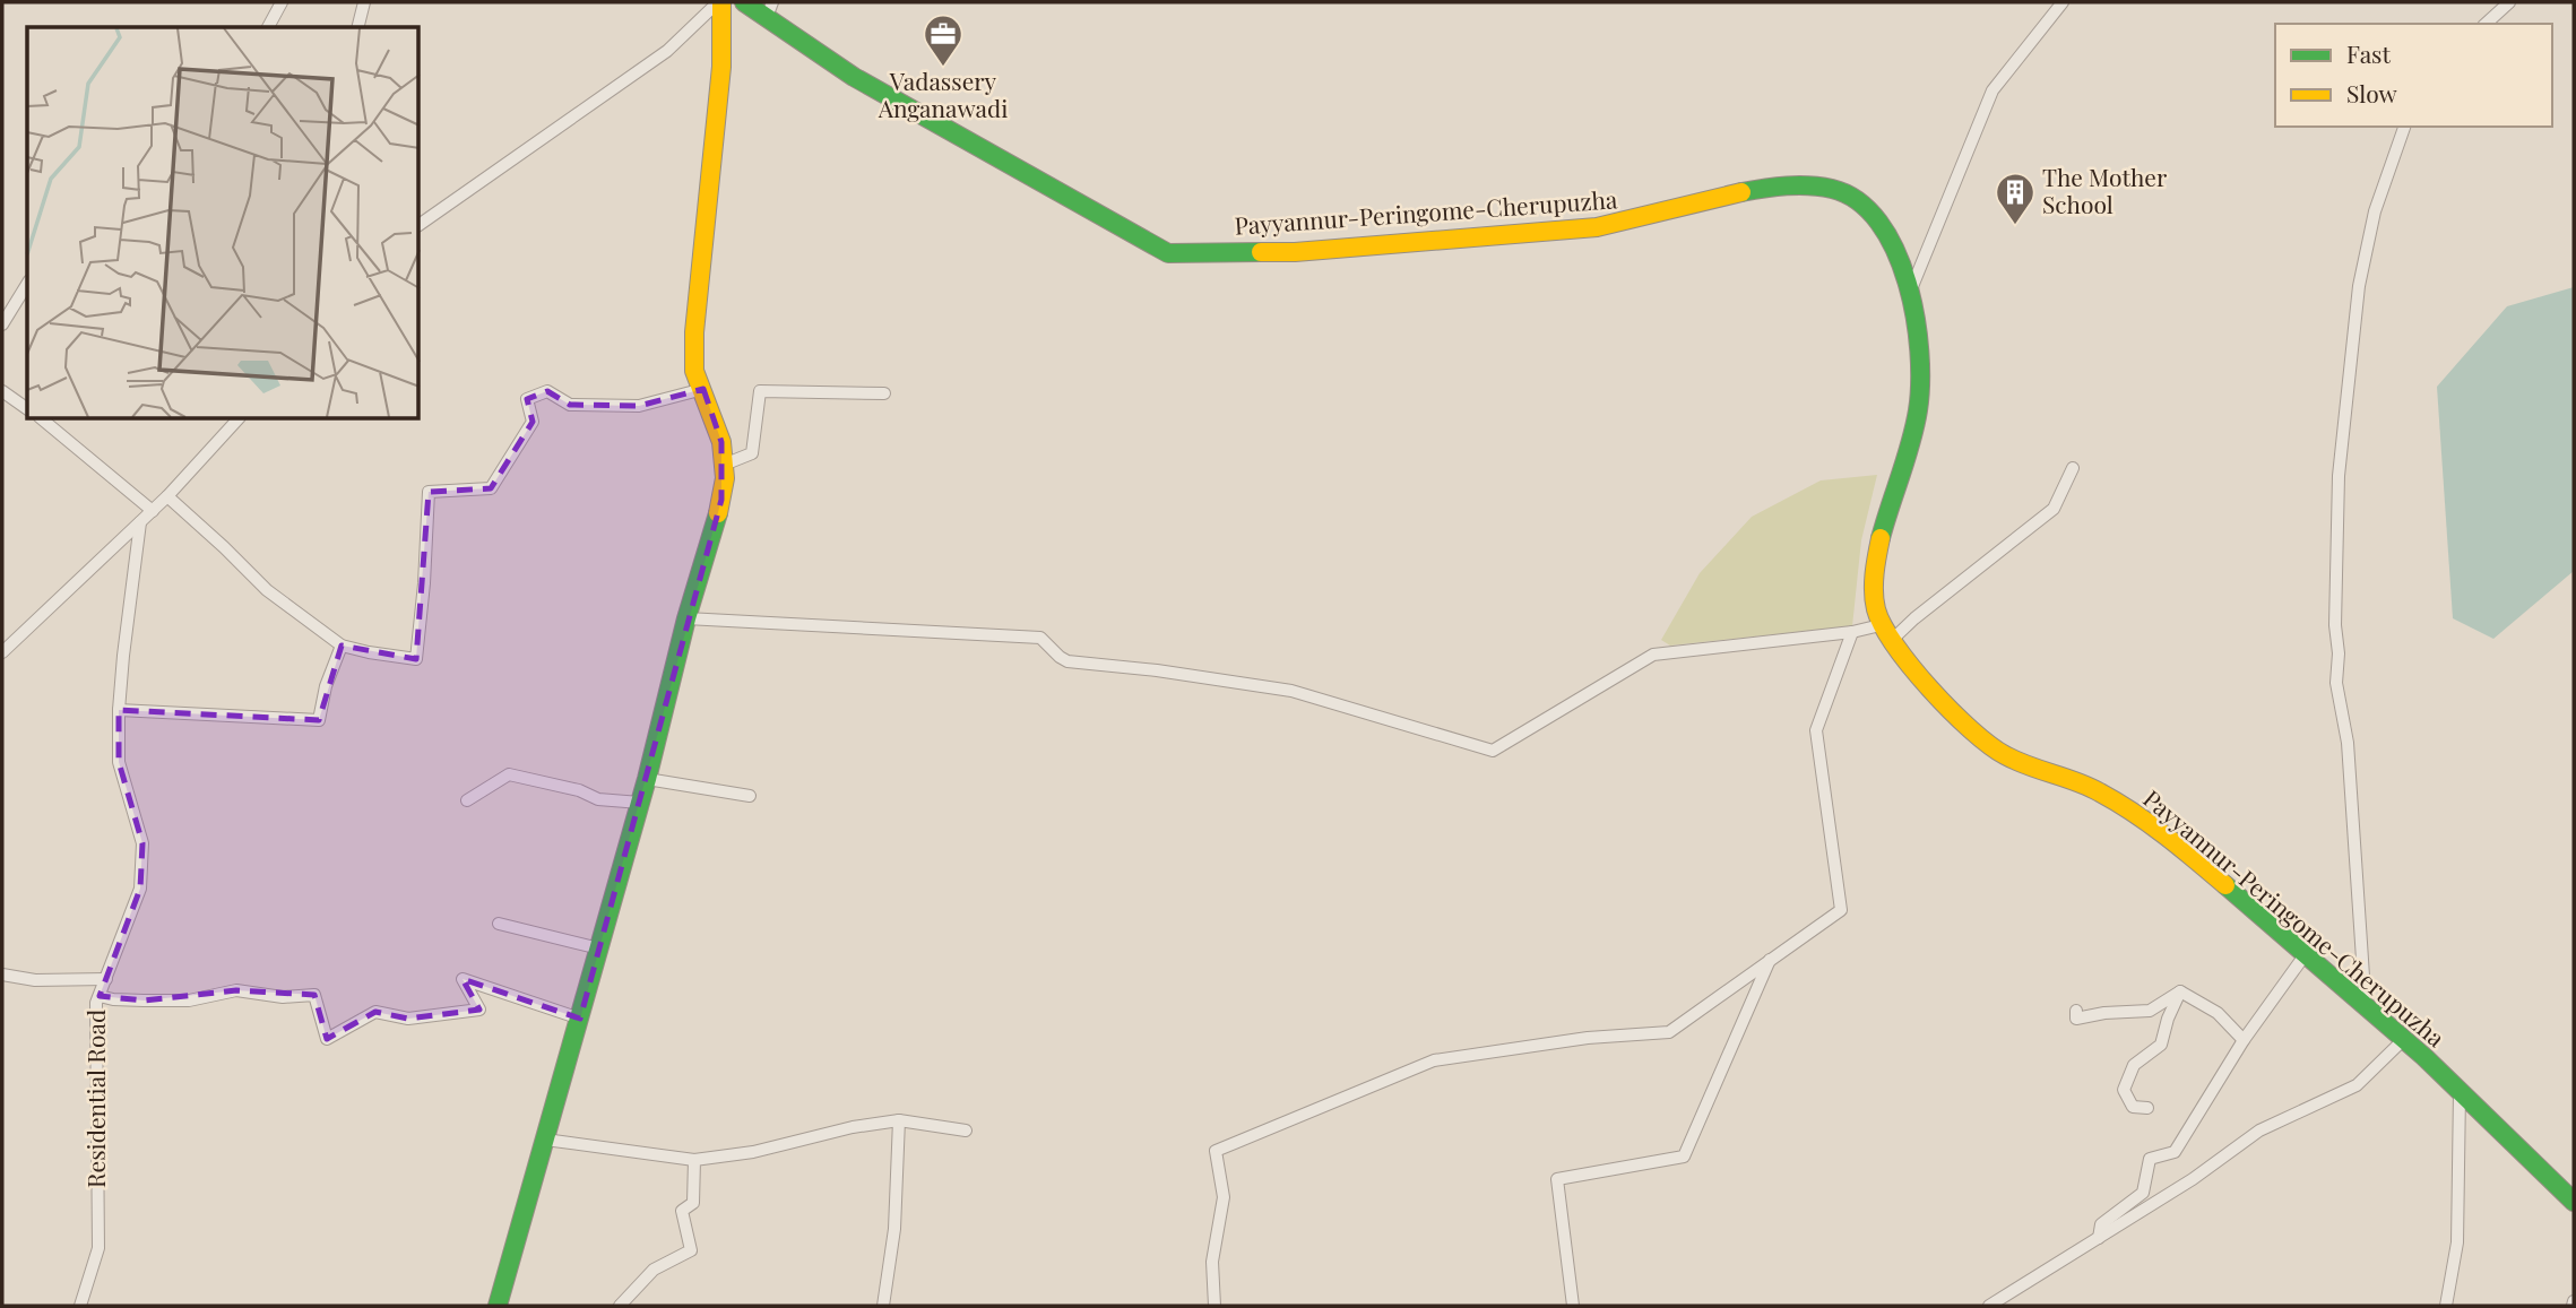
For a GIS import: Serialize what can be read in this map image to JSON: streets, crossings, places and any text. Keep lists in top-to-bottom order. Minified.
{"streets":{"main road":["Payyannur-Peringome-Cherupuzha"],"street":["Residential Road"]},"places":{"office":["Vadassery Anganawadi"],"building":["The Mother School"]},"legend":["Fast","Slow"]}
